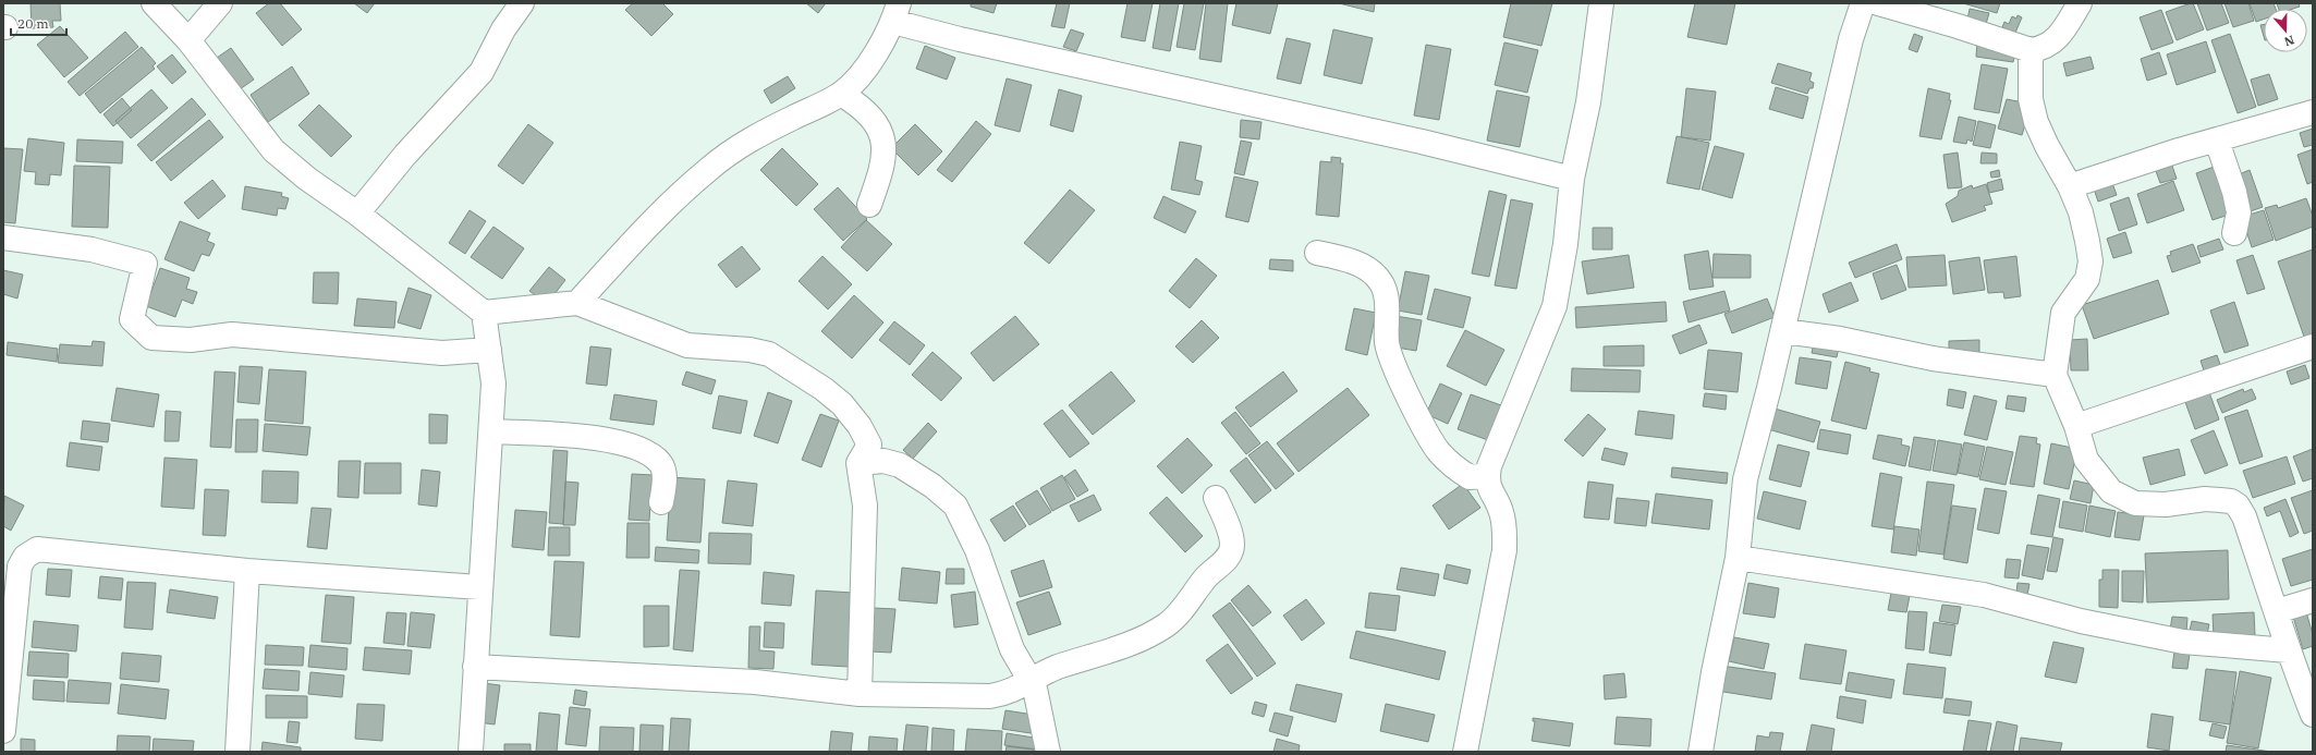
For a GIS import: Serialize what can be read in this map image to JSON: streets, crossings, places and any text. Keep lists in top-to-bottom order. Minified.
{"scale_bar":"20 m","north":"bottom"}
